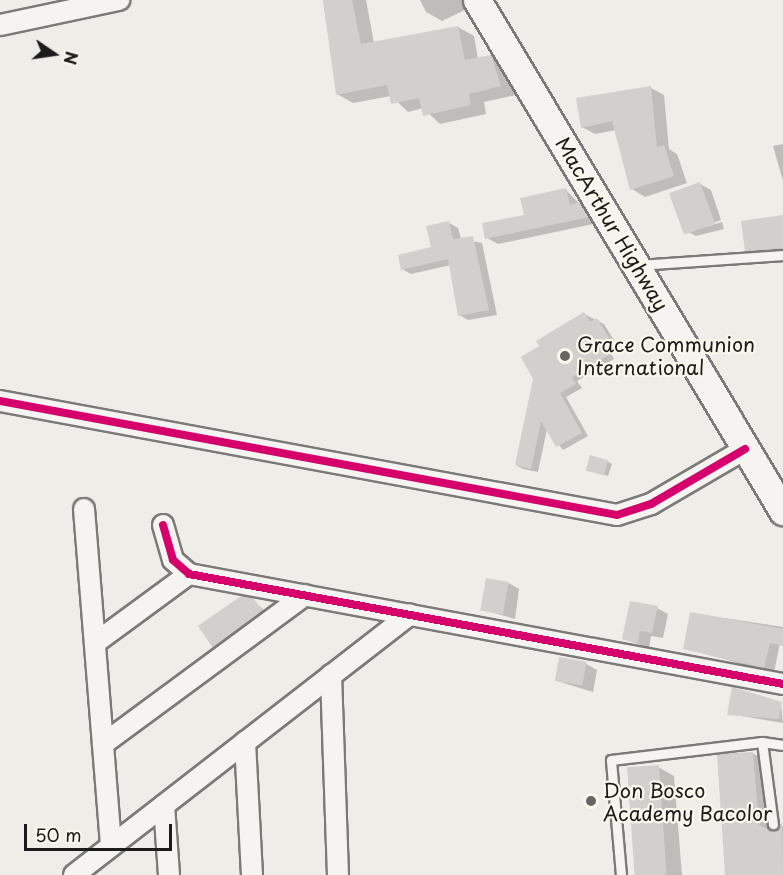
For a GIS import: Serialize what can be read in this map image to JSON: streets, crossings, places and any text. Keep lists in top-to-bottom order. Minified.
{"streets":{"main road":["MacArthur Highway"]},"places":["Grace Communion International","Don Bosco Academy Bacolor"],"scale_bar":"50 m","north":"right"}
